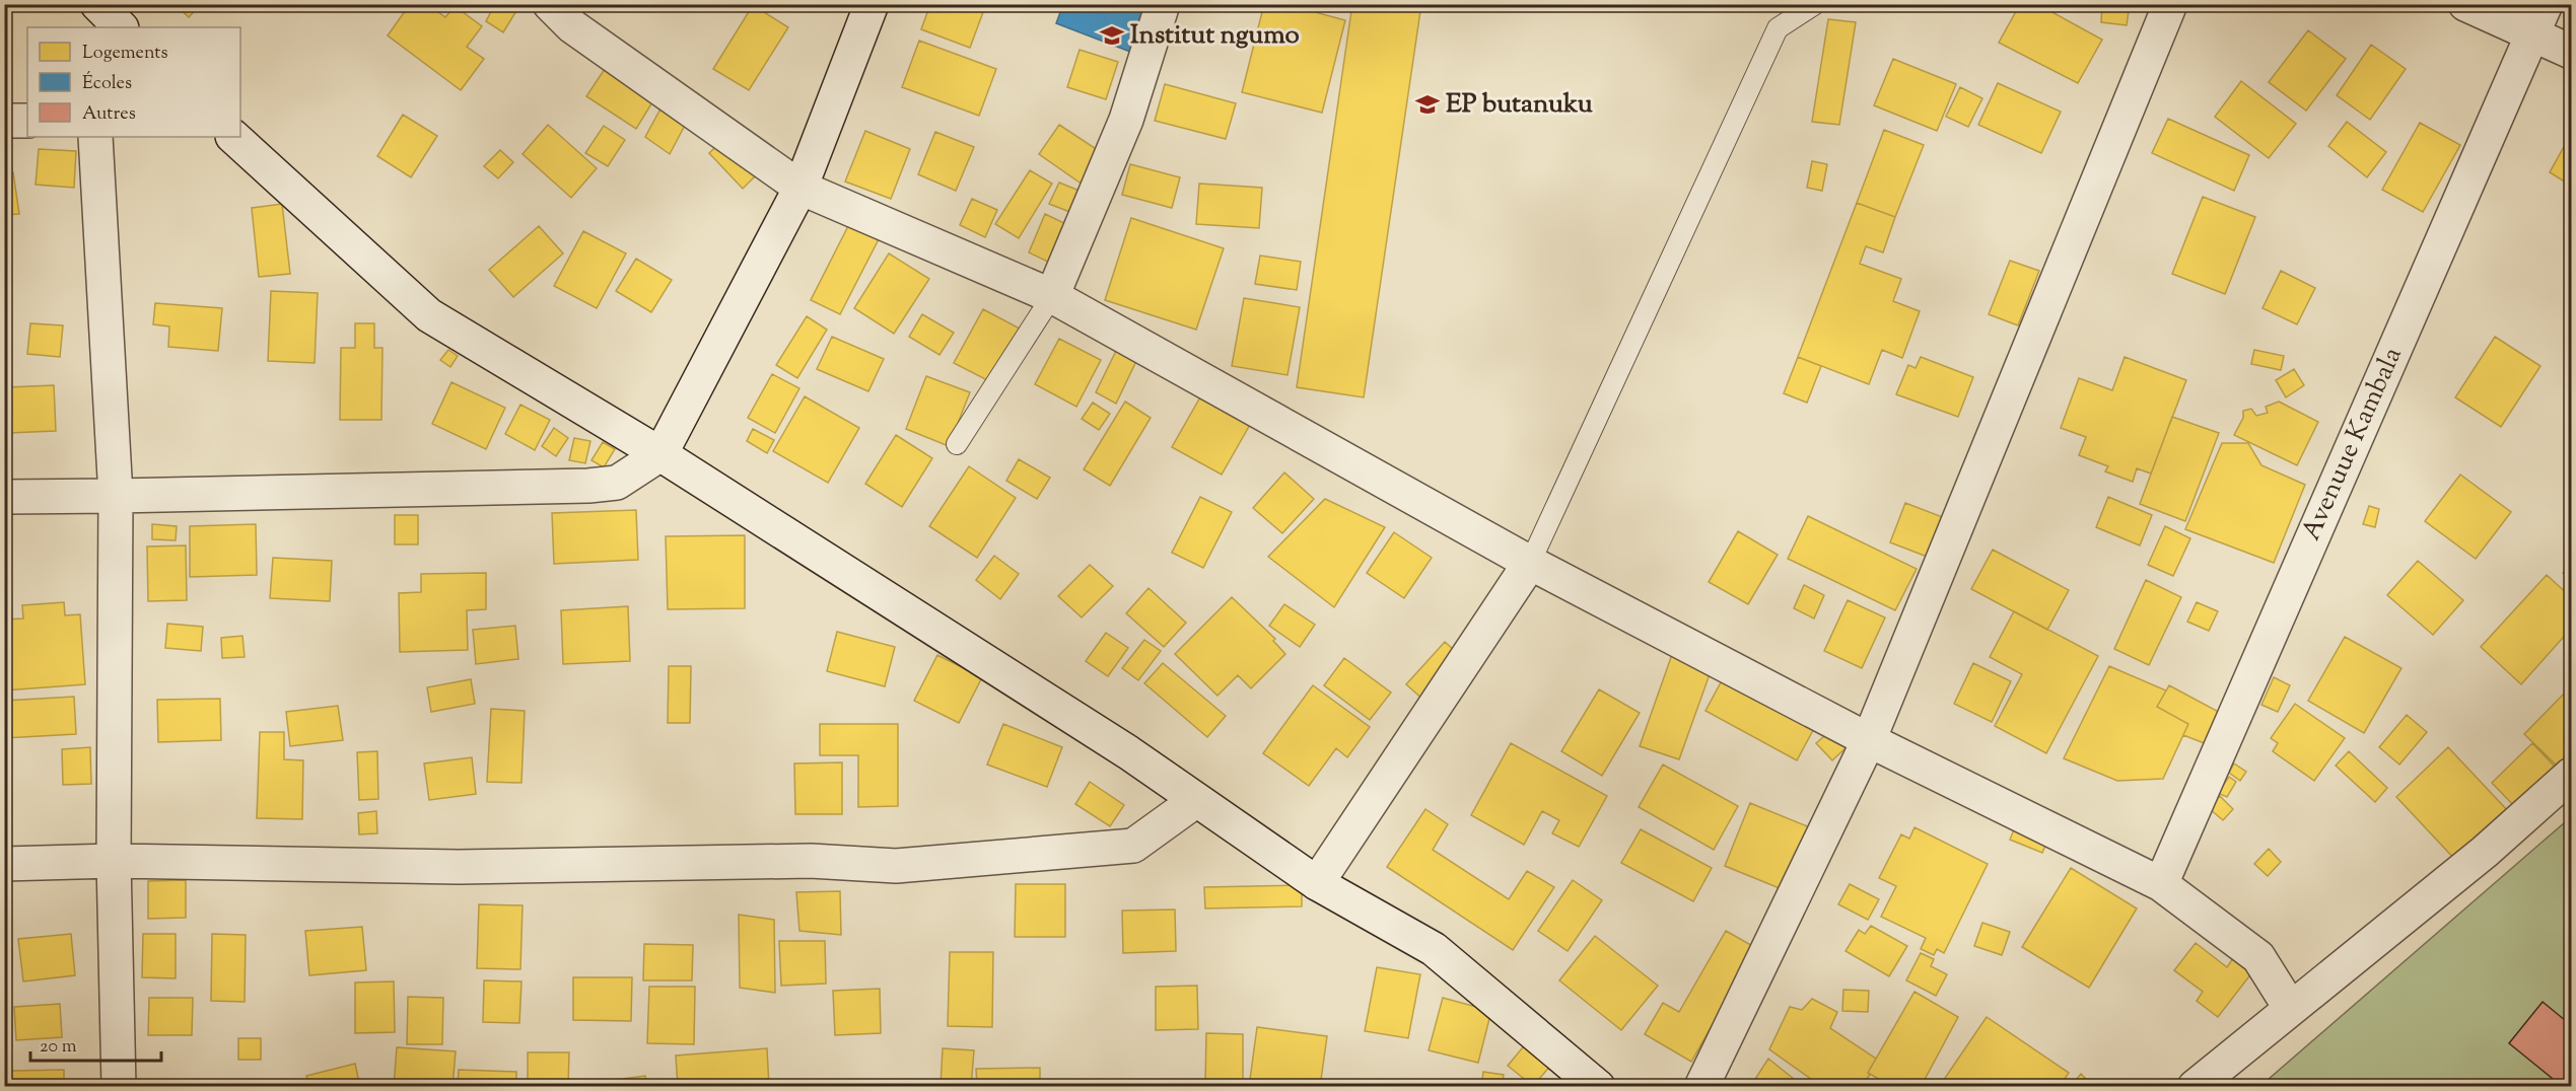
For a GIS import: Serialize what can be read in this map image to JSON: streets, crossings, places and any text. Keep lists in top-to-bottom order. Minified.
{"streets":{"street":["Avenuue Kambala"]},"places":{"school or university":["Institut ngumo","EP butanuku"]},"legend":["Logements","Écoles","Autres"],"scale_bar":"20 m"}
